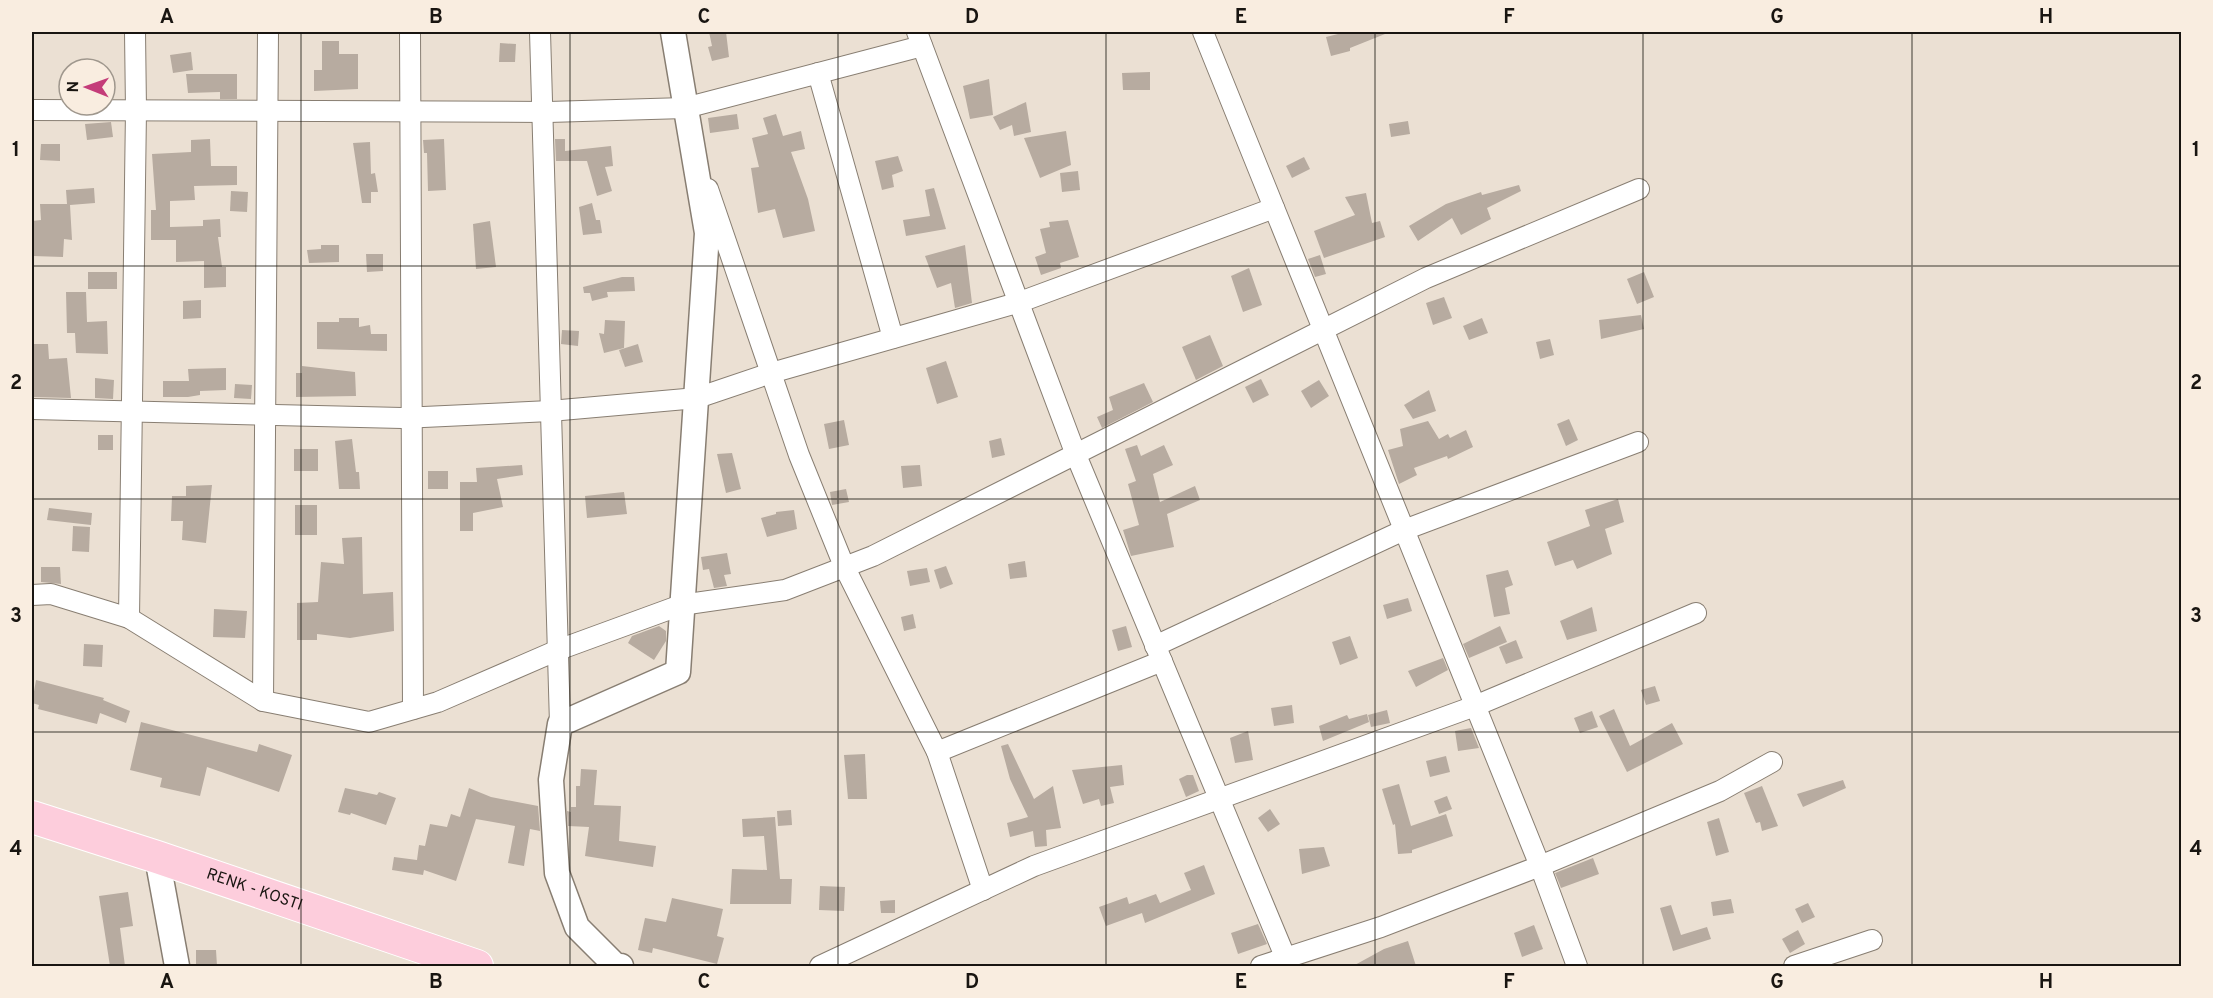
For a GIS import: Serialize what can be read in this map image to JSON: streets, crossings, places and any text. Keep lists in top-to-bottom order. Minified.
{"streets":{"main road":["RENK - KOSTI"]},"north":"left","grid":{"columns":["A","B","C","D","E","F","G","H"],"rows":["1","2","3","4"]}}
